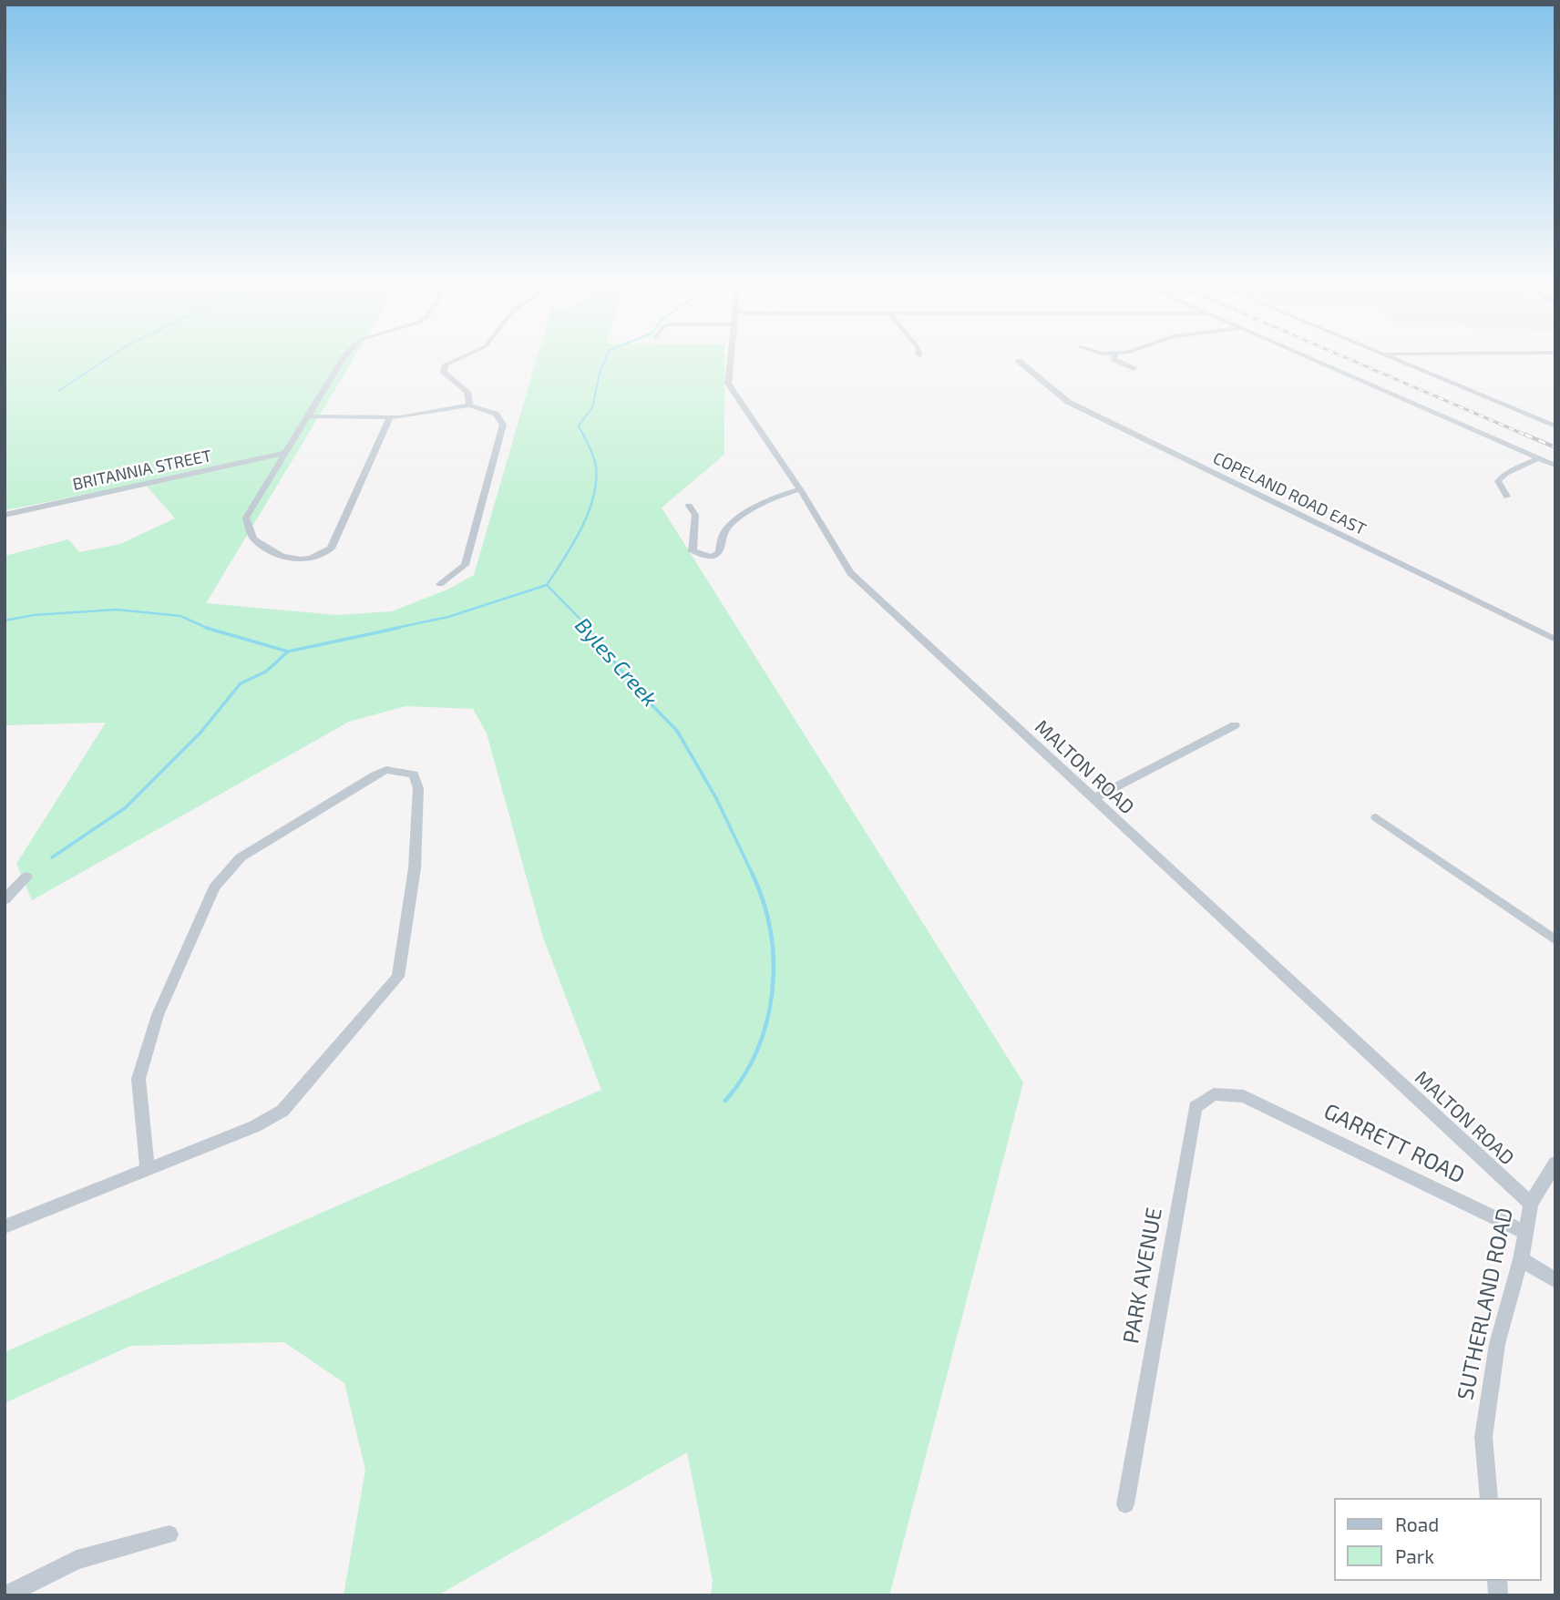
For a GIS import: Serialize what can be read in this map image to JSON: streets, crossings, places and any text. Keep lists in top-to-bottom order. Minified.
{"streets":{"street":["BRITANNIA STREET","COPELAND ROAD EAST","MALTON ROAD","GARRETT ROAD","PARK AVENUE","SUTHERLAND ROAD"]},"crossings":[["MALTON ROAD","SUTHERLAND ROAD"],["GARRETT ROAD","PARK AVENUE"],["GARRETT ROAD","SUTHERLAND ROAD"]],"water":["Byles Creek"],"legend":["Road","Park"]}
